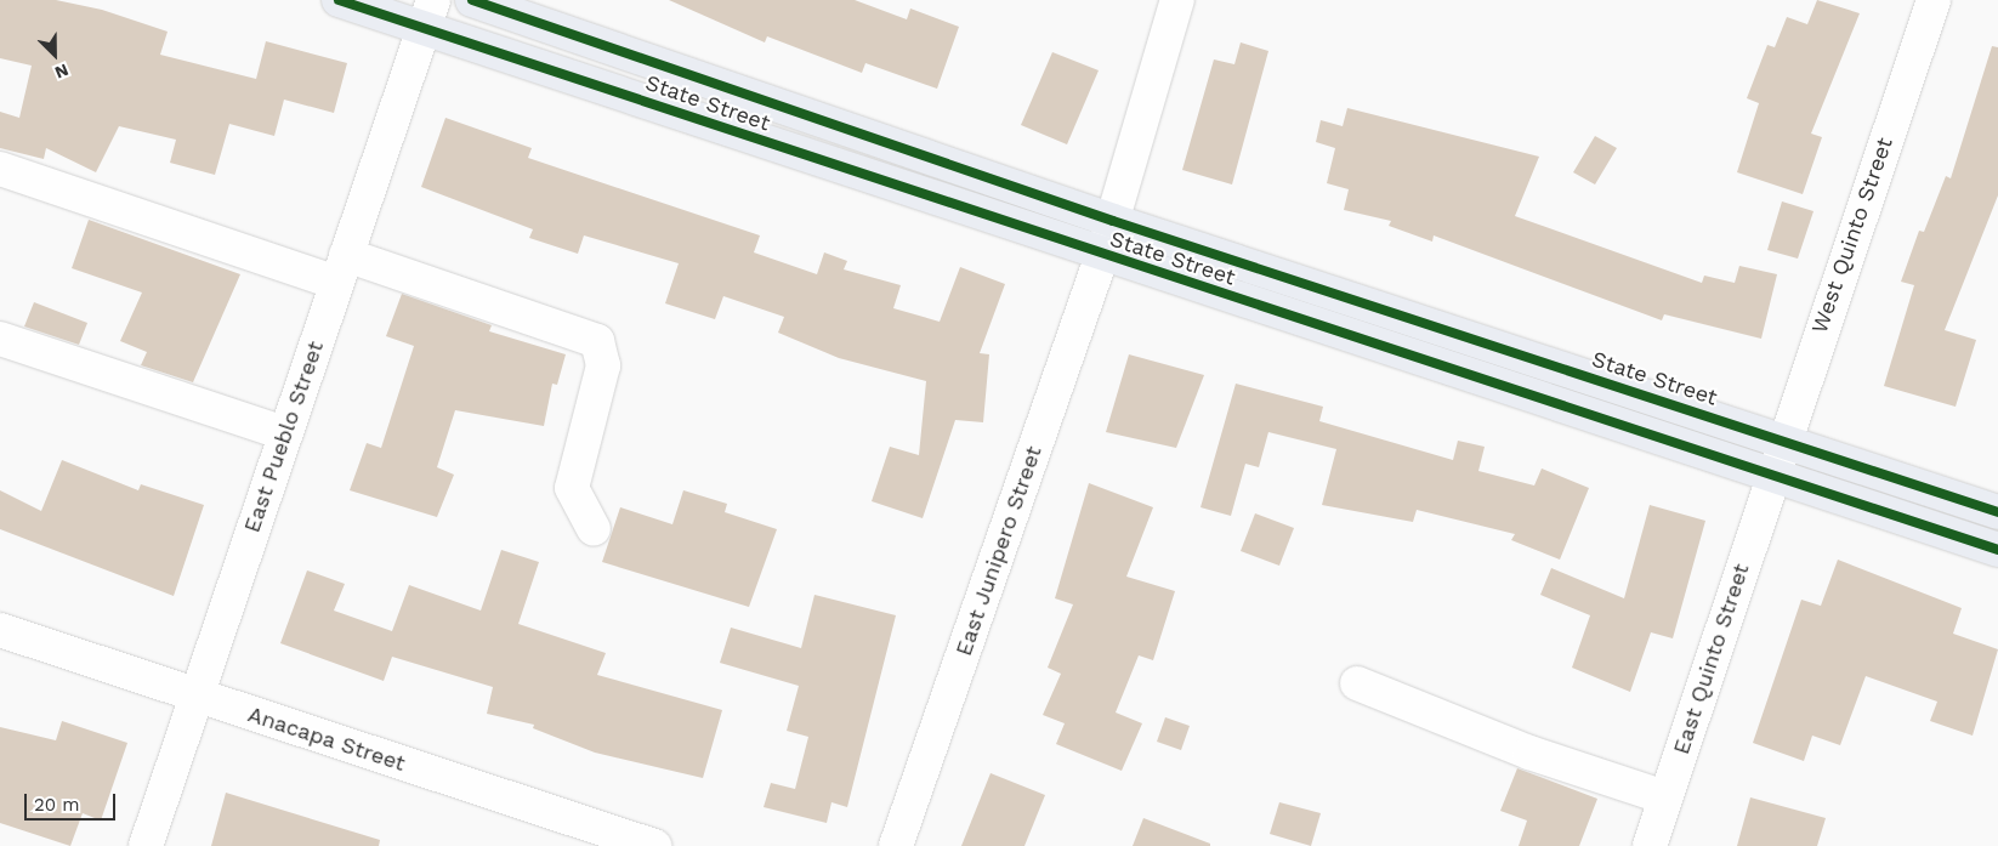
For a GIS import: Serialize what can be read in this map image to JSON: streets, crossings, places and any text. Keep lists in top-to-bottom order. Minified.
{"streets":{"main road":["State Street"],"street":["West Quinto Street","East Pueblo Street","East Junipero Street","East Quinto Street","Anacapa Street"]},"crossings":[["State Street","West Quinto Street"],["State Street","East Pueblo Street"],["State Street","East Junipero Street"],["State Street","East Quinto Street"],["West Quinto Street","East Quinto Street"],["East Pueblo Street","Anacapa Street"]],"scale_bar":"20 m","north":"bottom right"}
